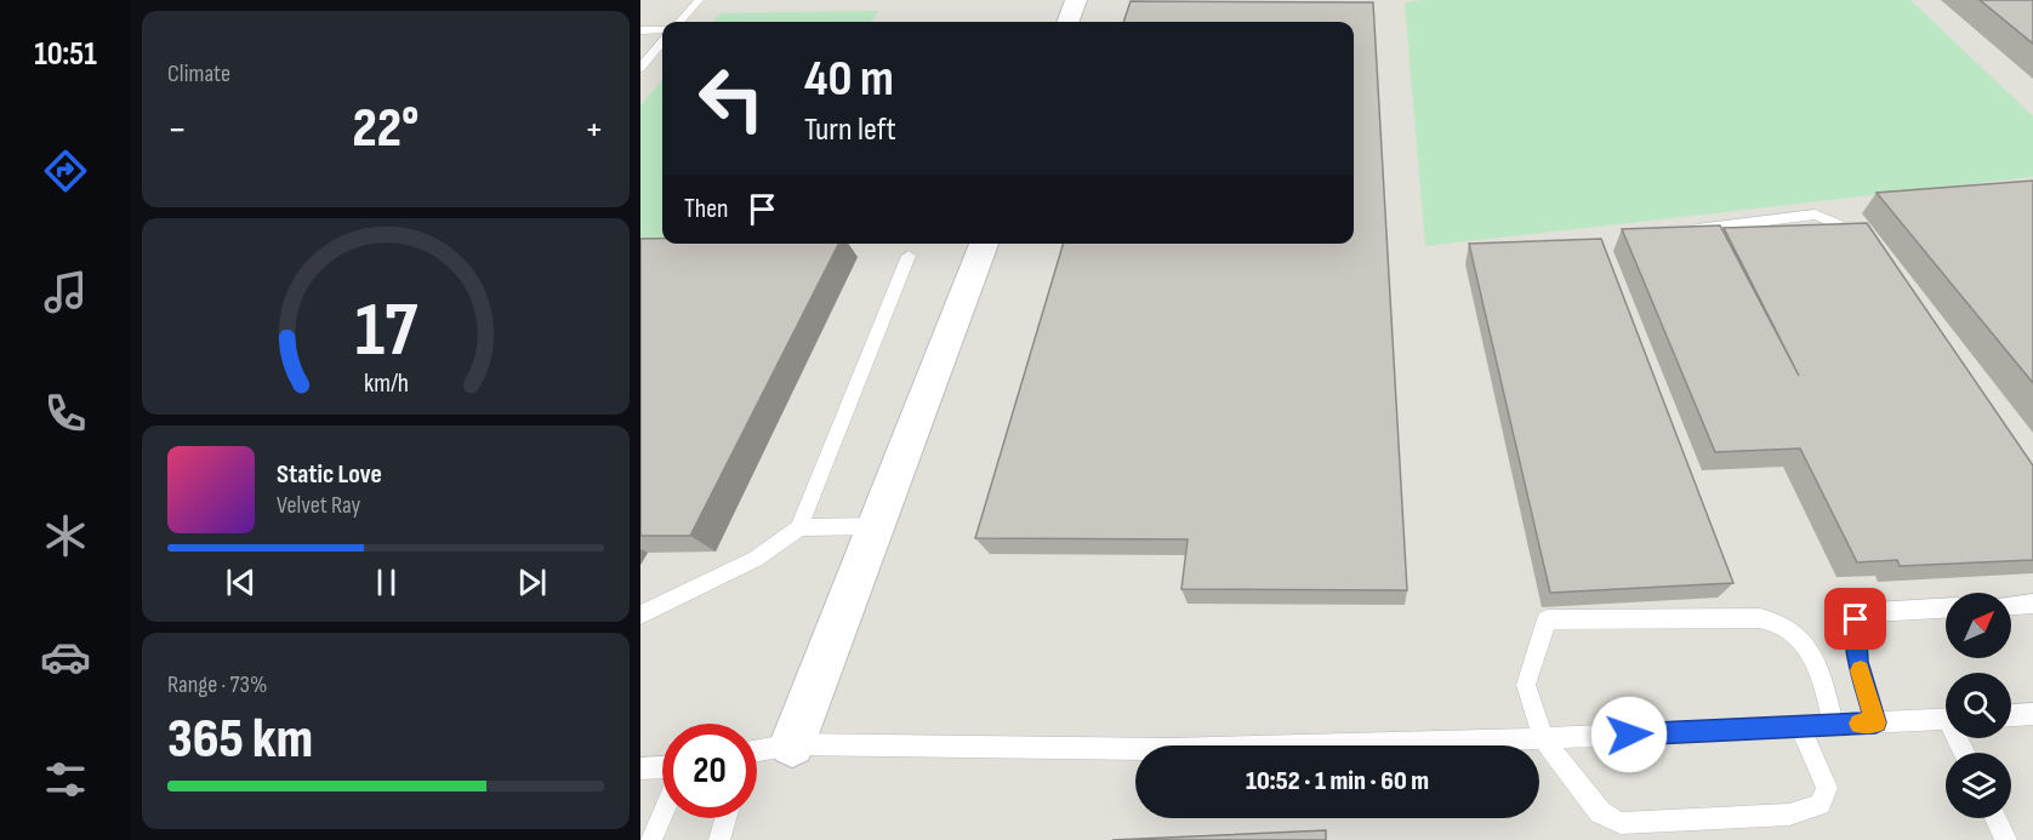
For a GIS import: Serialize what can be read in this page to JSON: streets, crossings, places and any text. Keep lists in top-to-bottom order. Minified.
{"north":"top right","page":{"tabs":"10:51","tile":["Climate",["Range · 73%","365 km"]],"turn":["40 m","Turn left"],"heat":["−","22°","+"],"then":"Then","song":["Static Love","Velvet Ray"],"limit":"20","trip":"10:52 · 1 min · 60 m","gauge":["17","km/h"]}}
